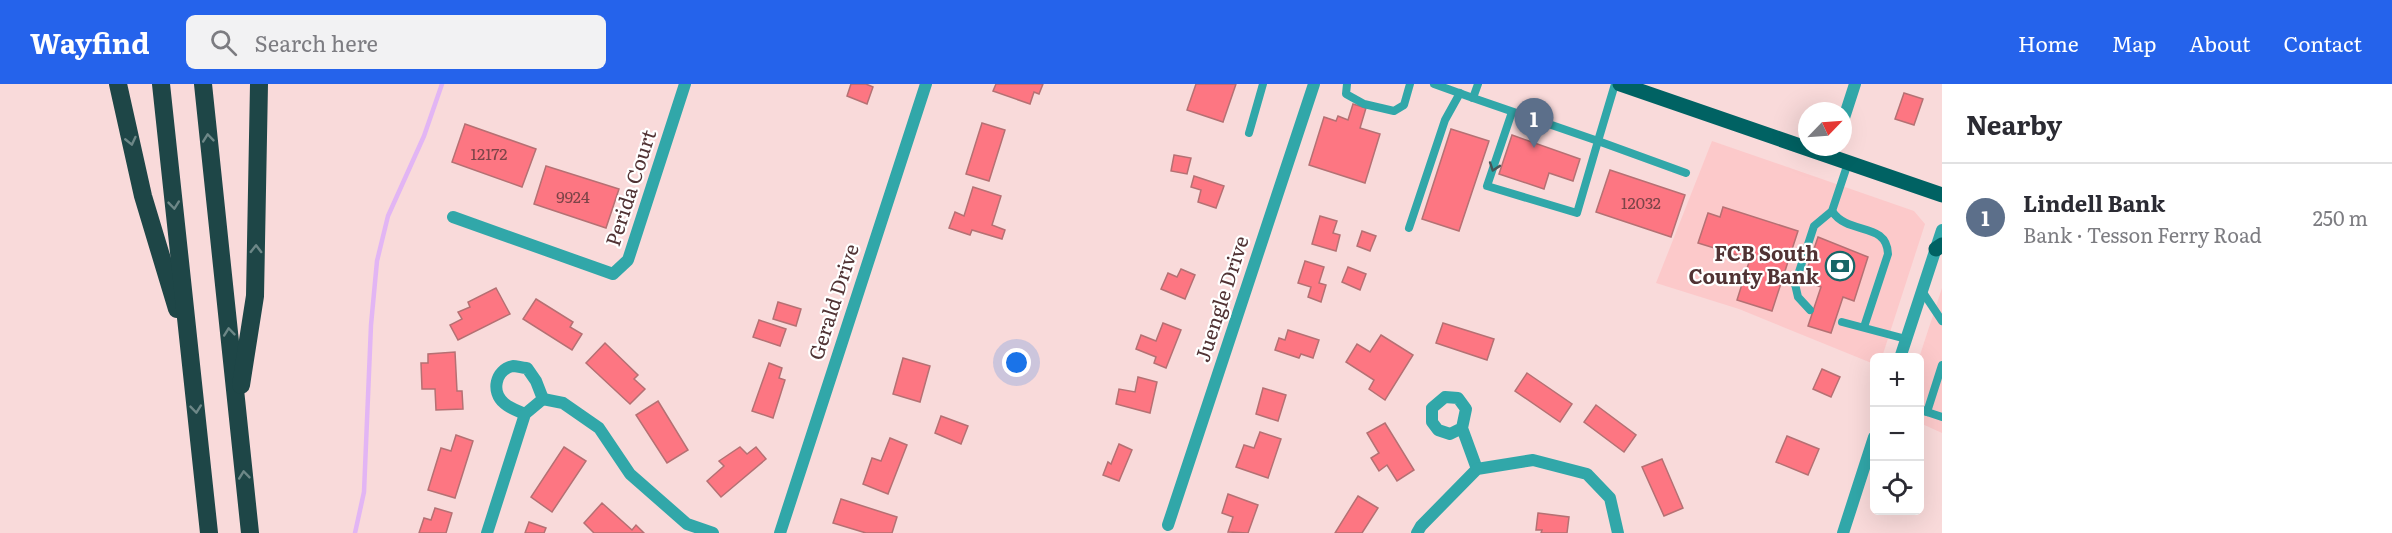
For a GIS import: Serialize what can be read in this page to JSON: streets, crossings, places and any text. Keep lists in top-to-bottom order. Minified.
{"streets":{"street":["Perida Court","Juengle Drive","Gerald Drive"]},"places":{"bank":["FCB South County Bank"]},"house_numbers":["12172","9924","12032"],"north":"top right","page":{"header":"Wayfind","search":"Search here","nav":["Home","Map","About","Contact"],"heading":"Nearby","pins":"1","list":[{"mark":"1","name":"Lindell Bank","note":"Bank · Tesson Ferry Road","value":"250 m"}],"map_buttons":["+","−"]}}
